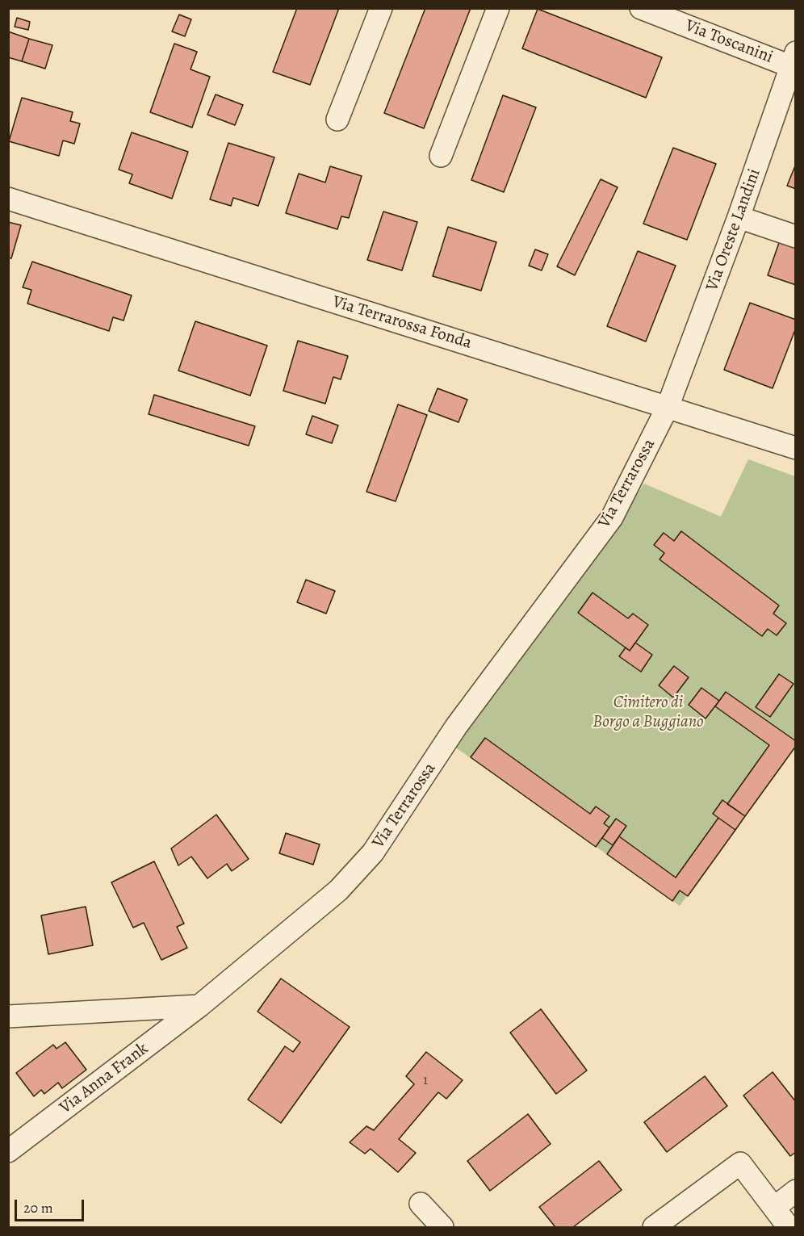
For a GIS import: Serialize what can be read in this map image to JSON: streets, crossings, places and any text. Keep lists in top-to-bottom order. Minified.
{"streets":{"street":["Via Toscanini","Via Oreste Landini","Via Terrarossa Fonda","Via Terrarossa","Via Anna Frank"]},"crossings":[["Via Toscanini","Via Oreste Landini"],["Via Oreste Landini","Via Terrarossa Fonda"],["Via Oreste Landini","Via Terrarossa"],["Via Terrarossa Fonda","Via Terrarossa"],["Via Terrarossa","Via Anna Frank"]],"parks":["Cimitero di Borgo a Buggiano"],"house_numbers":["1"],"scale_bar":"20 m"}
